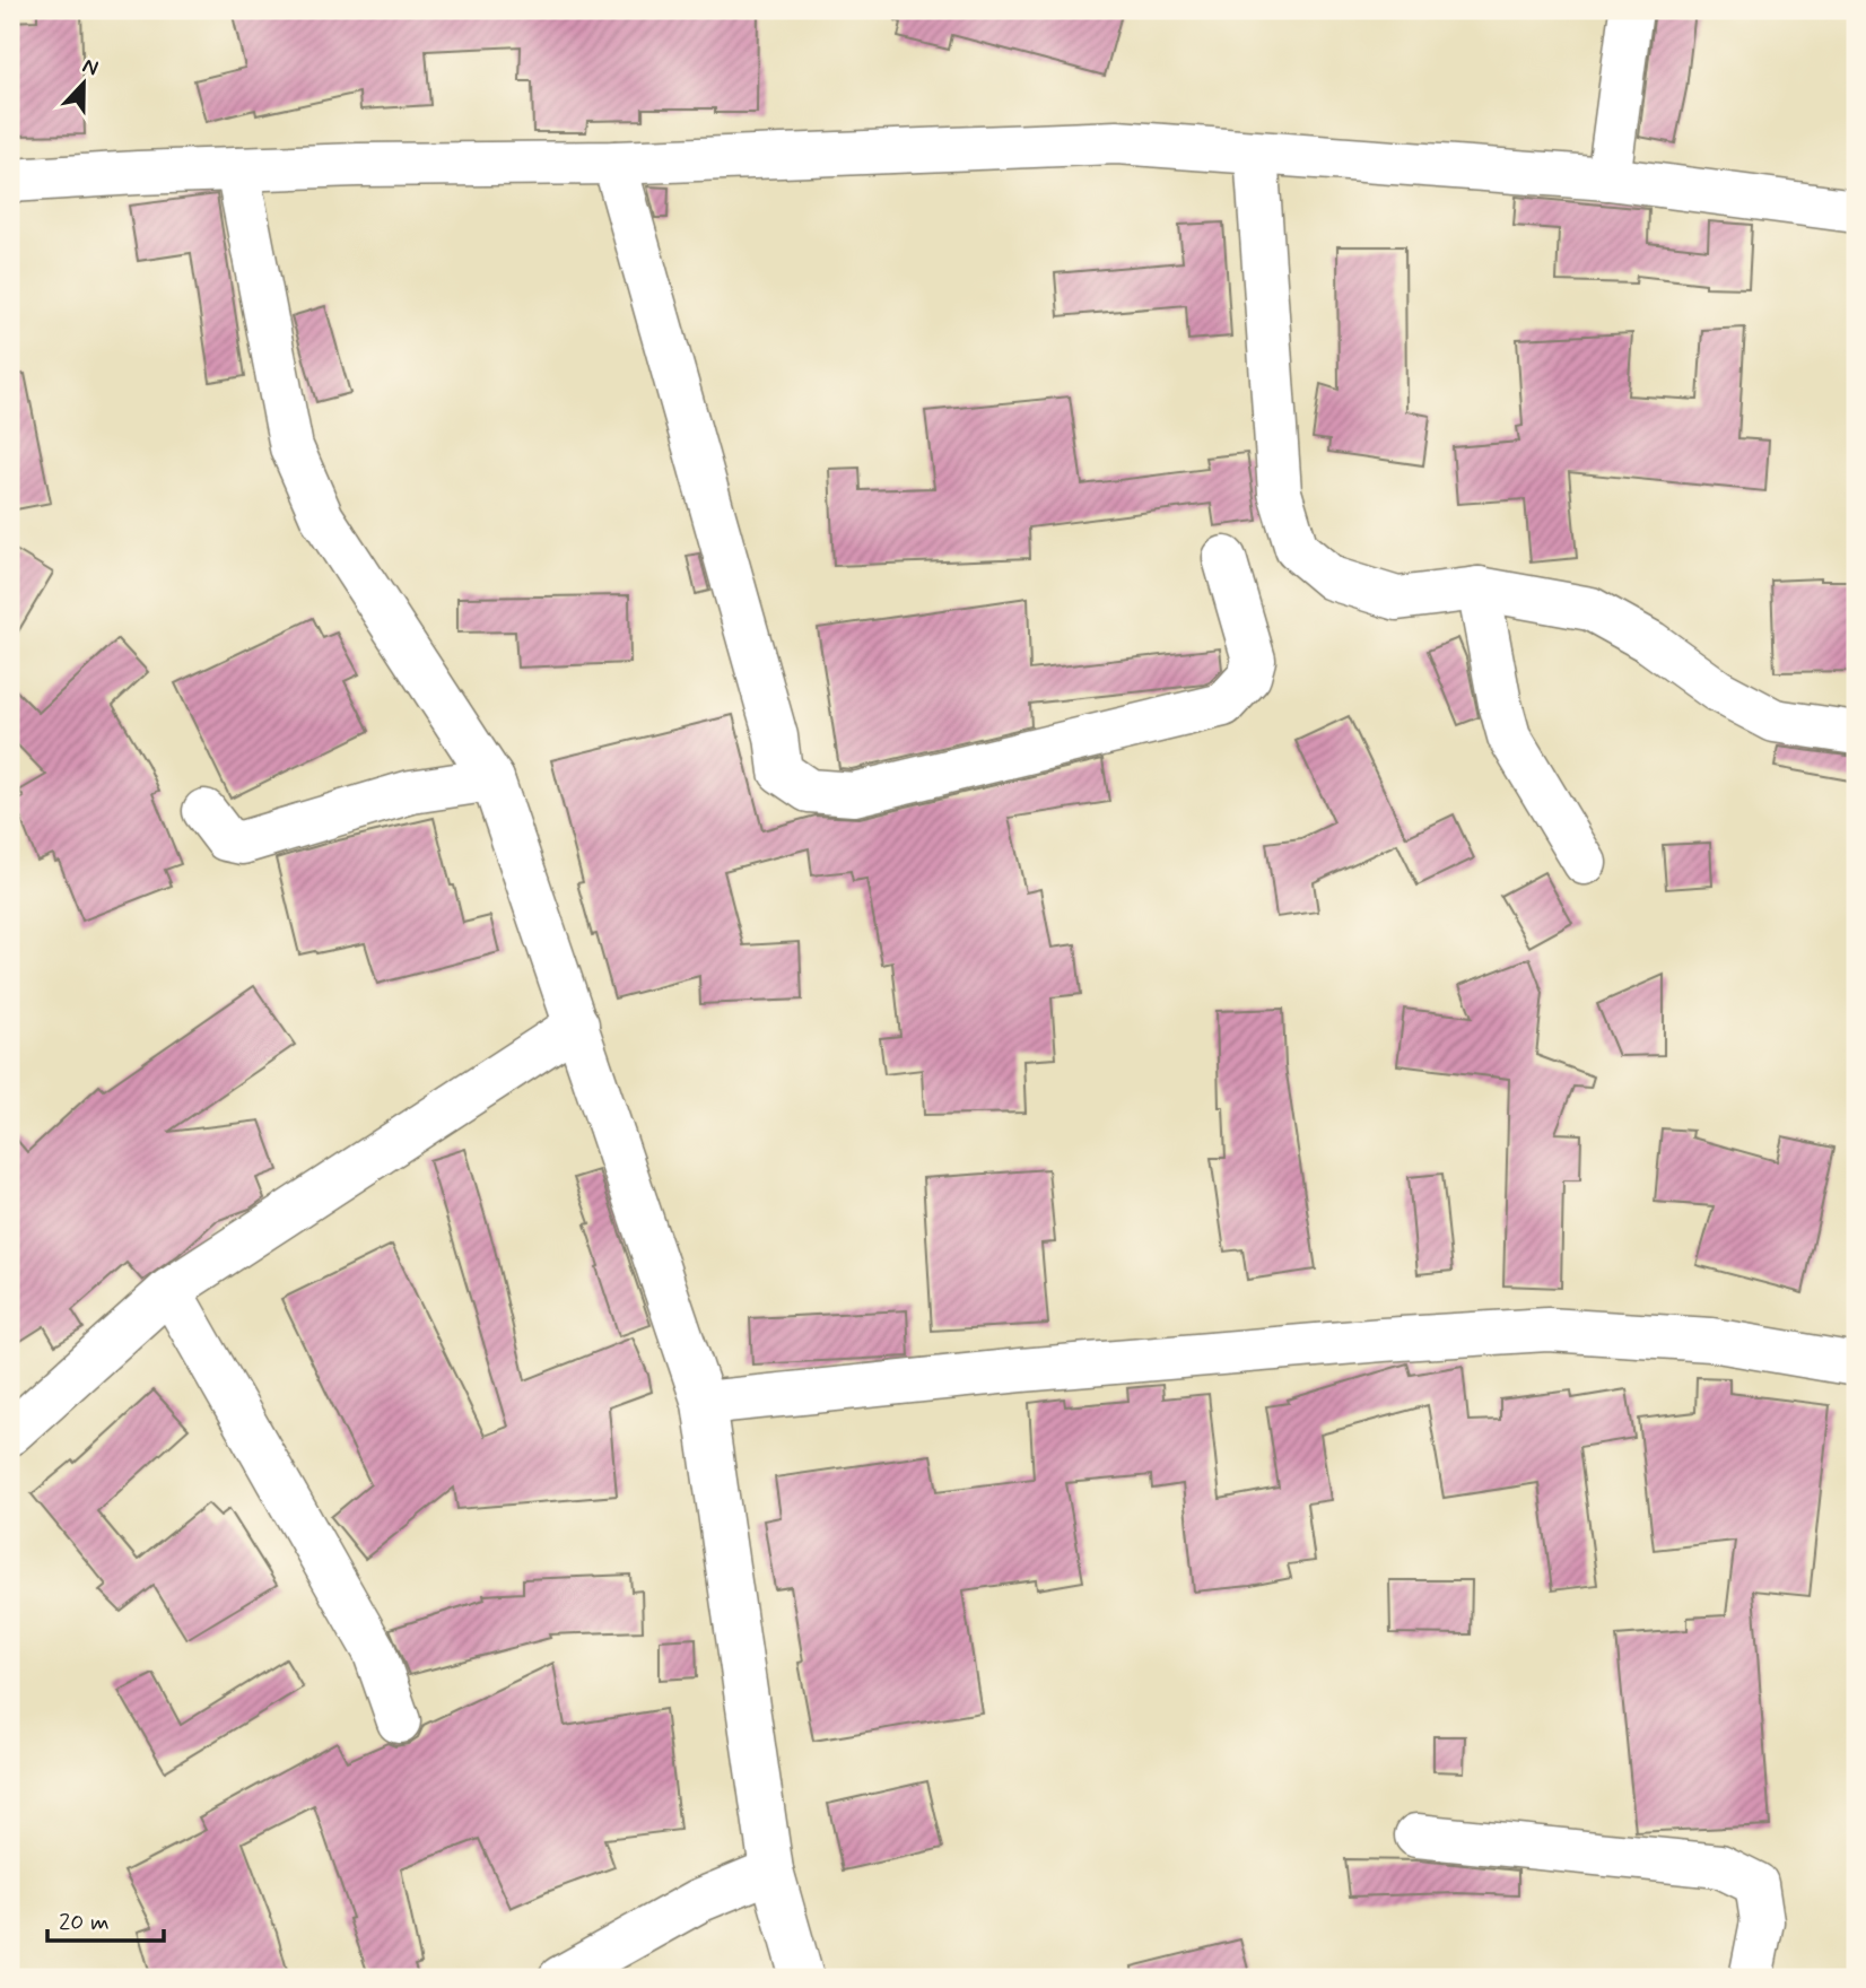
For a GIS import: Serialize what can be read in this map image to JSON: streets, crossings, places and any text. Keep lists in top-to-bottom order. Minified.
{"scale_bar":"20 m","north":"top"}
